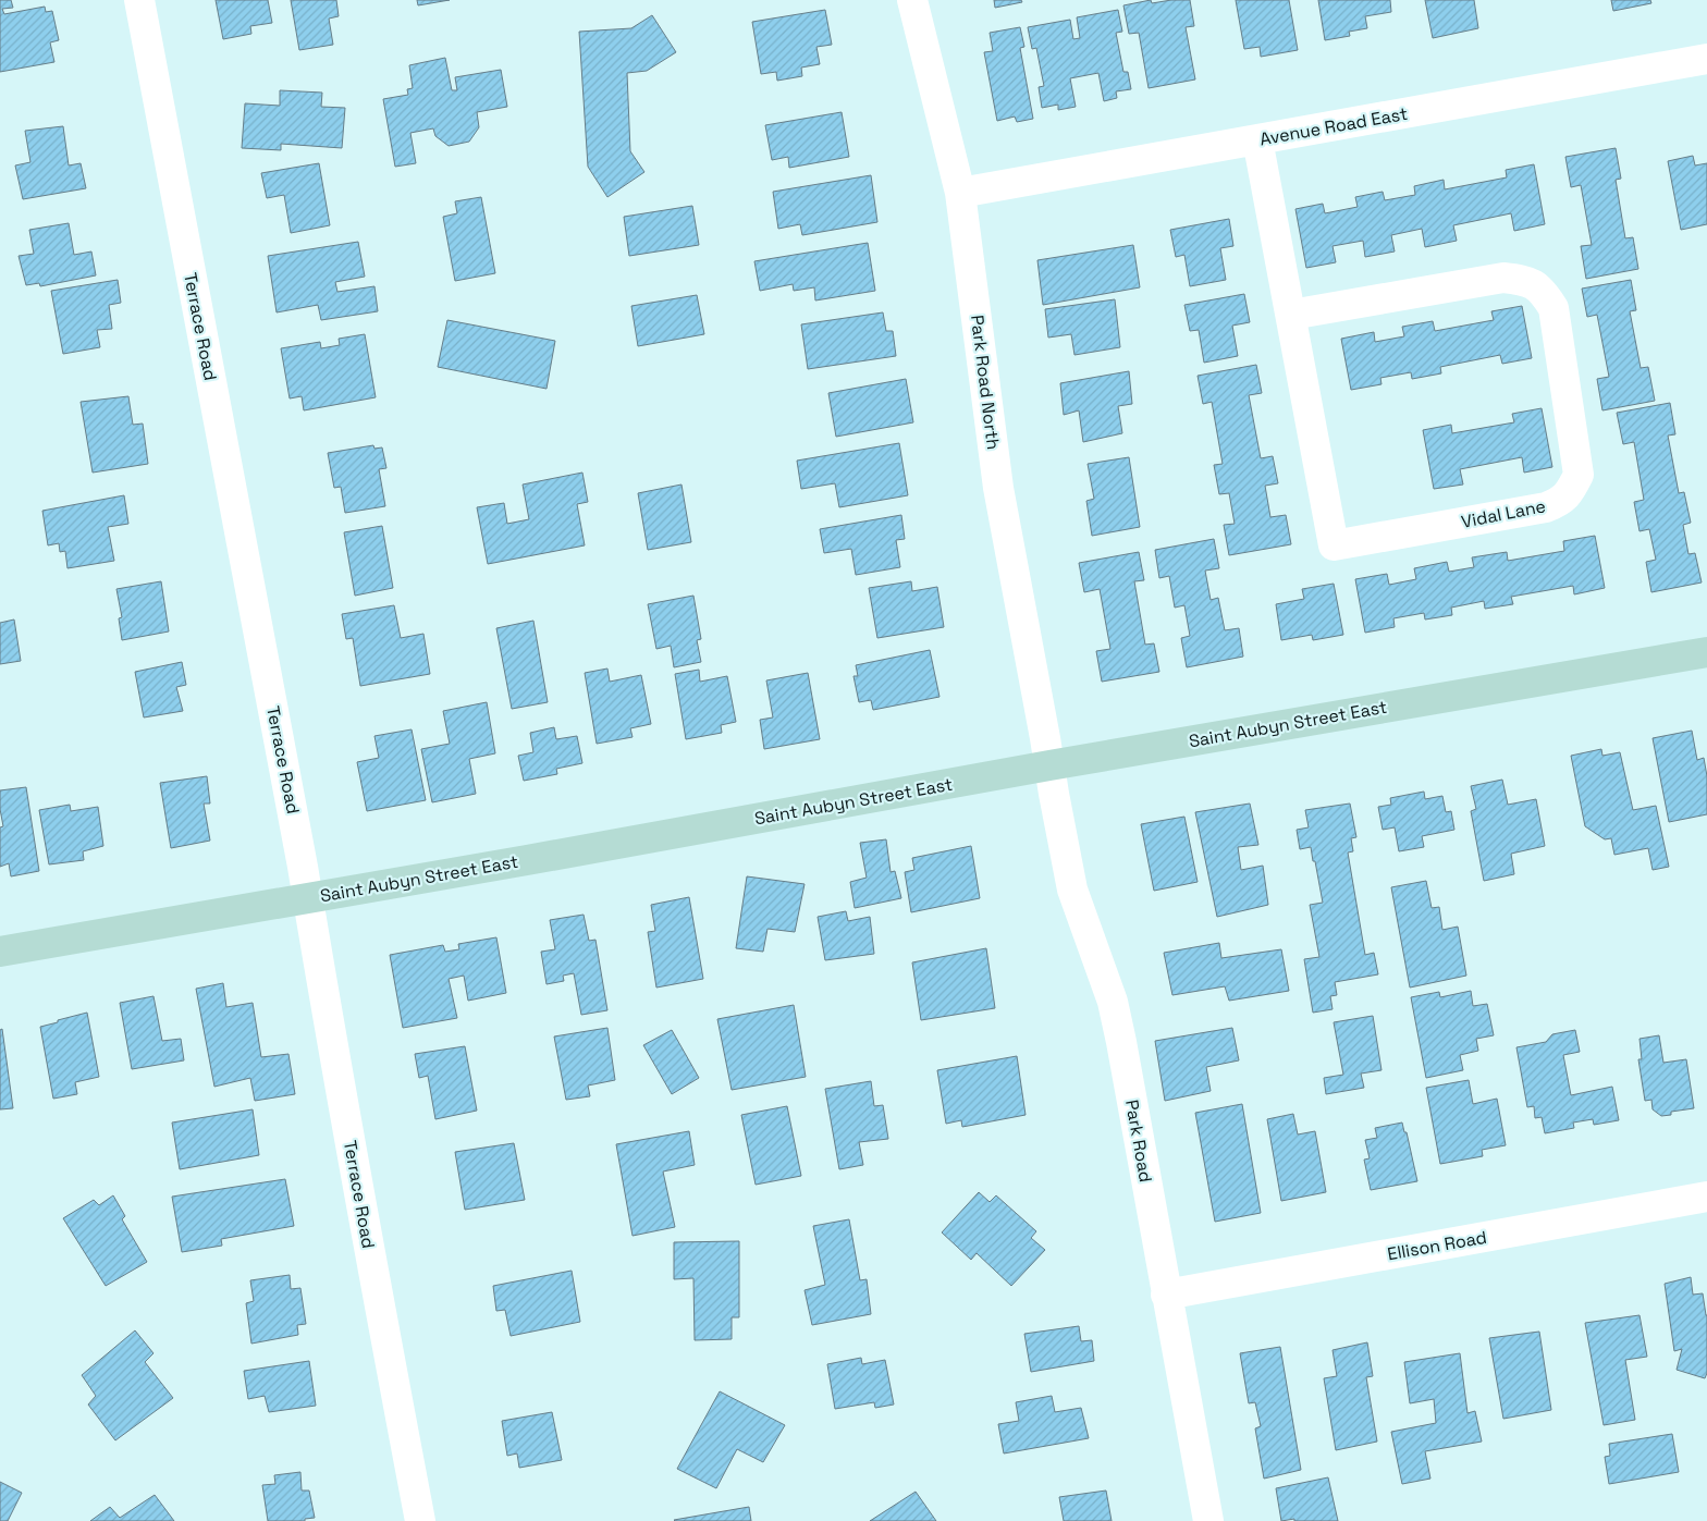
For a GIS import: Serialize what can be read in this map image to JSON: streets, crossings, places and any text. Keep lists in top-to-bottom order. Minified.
{"streets":{"main road":["Saint Aubyn Street East"],"street":["Avenue Road East","Terrace Road","Park Road North","Vidal Lane","Park Road","Ellison Road"]},"crossings":[["Avenue Road East","Park Road North"],["Avenue Road East","Vidal Lane"],["Terrace Road","Saint Aubyn Street East"],["Park Road North","Saint Aubyn Street East"],["Park Road North","Park Road"],["Saint Aubyn Street East","Park Road"],["Park Road","Ellison Road"]]}
